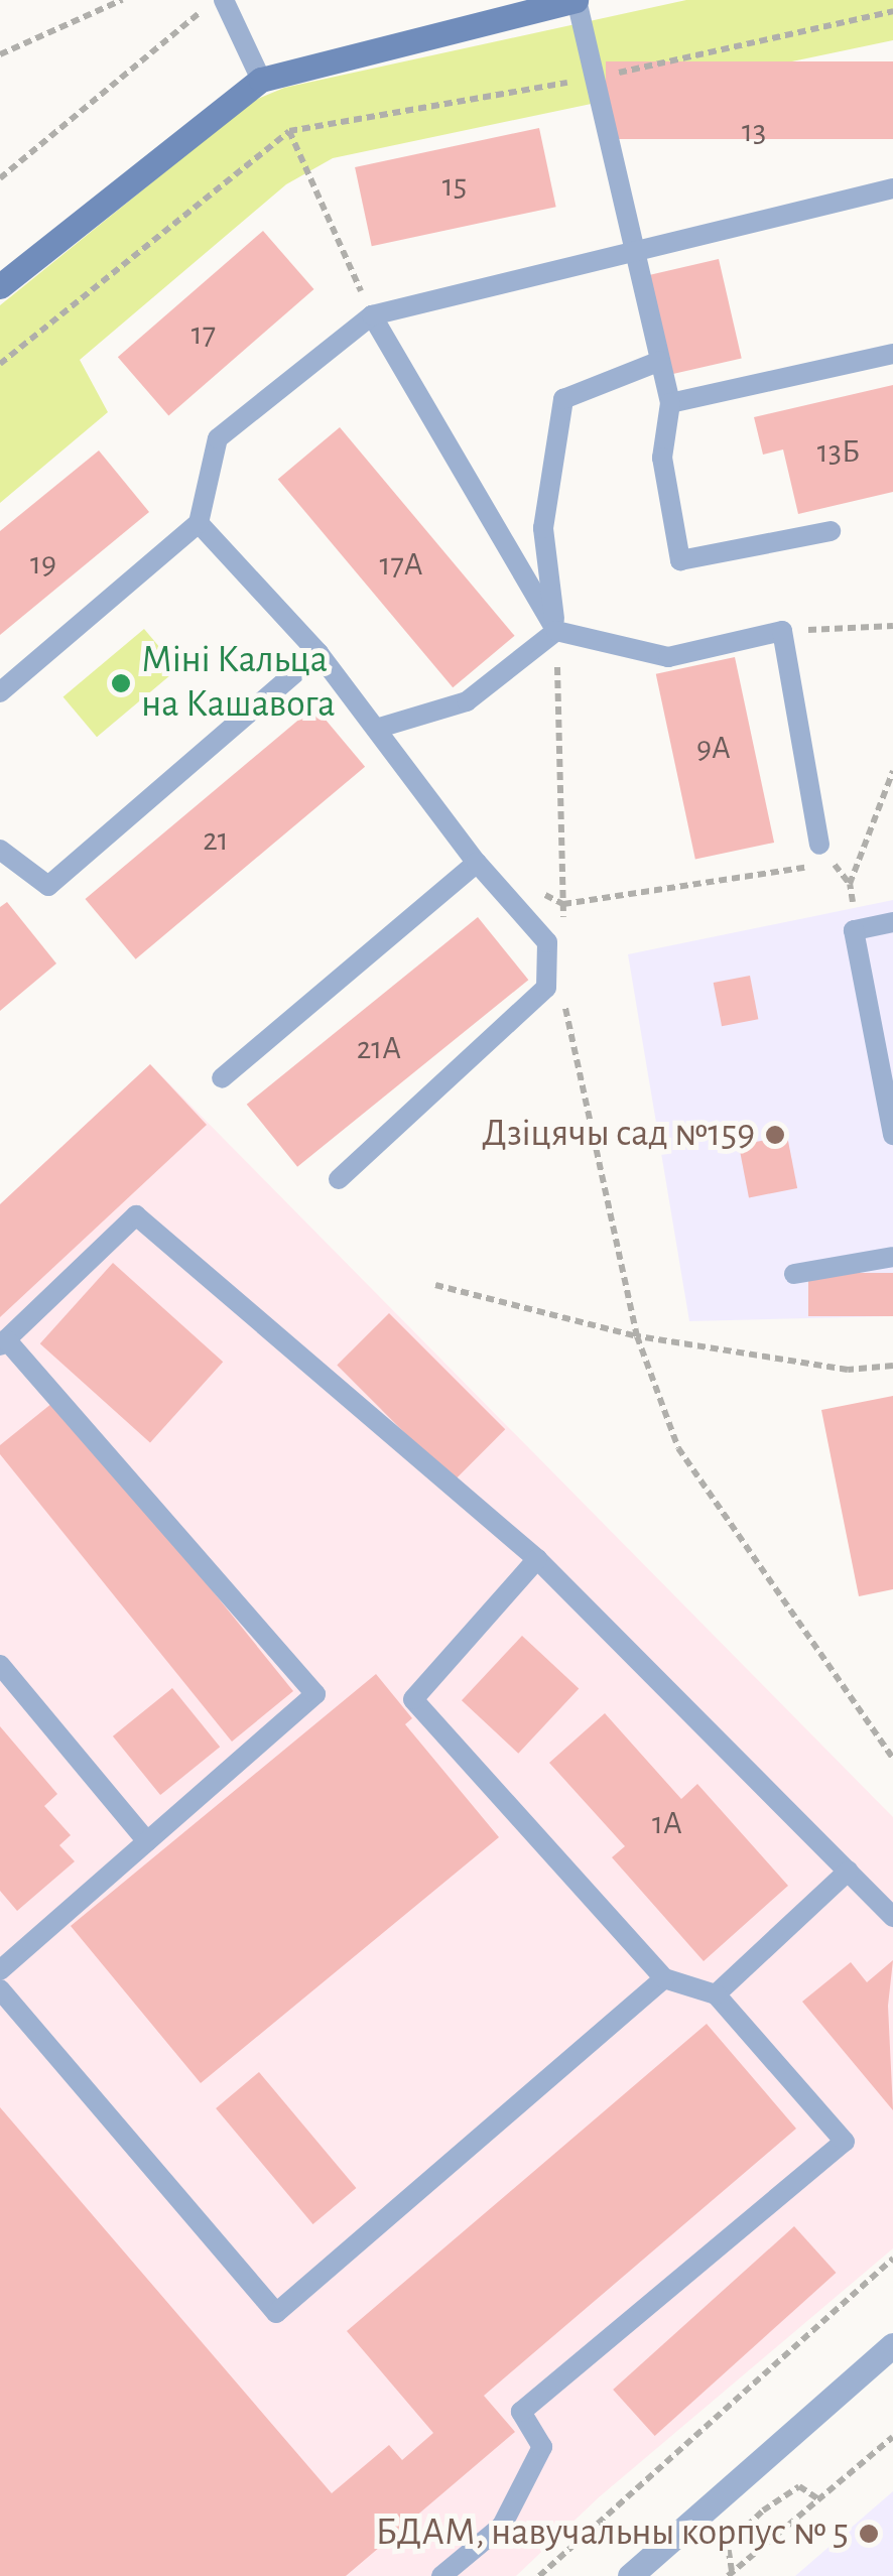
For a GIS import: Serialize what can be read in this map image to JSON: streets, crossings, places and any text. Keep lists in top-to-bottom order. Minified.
{"places":["Міні Кальца на Кашавога","Дзіцячы сад №159","БДАМ, навучальны корпус № 5"],"house_numbers":["13","15","17","13Б","19","17А","9А","21","21А","1А"]}
